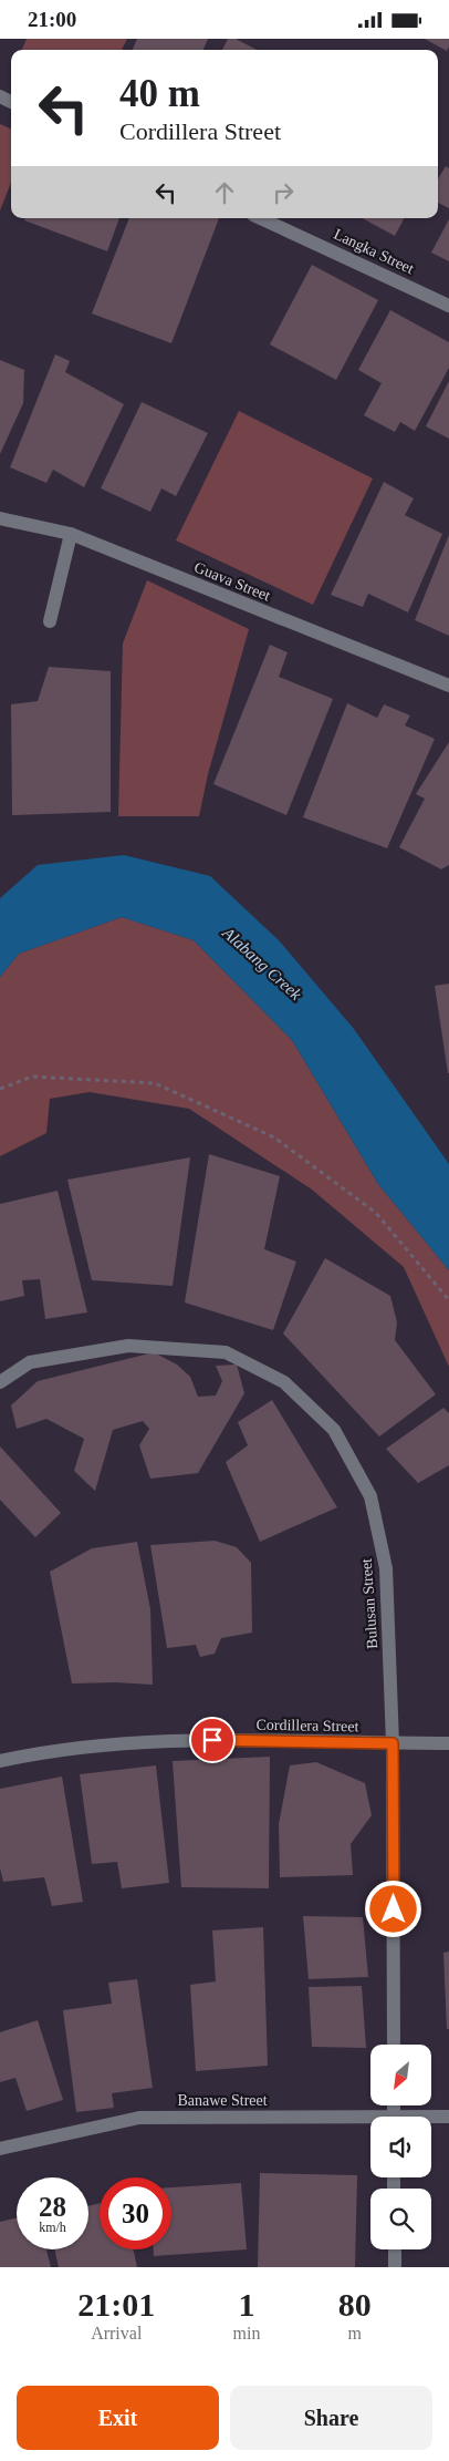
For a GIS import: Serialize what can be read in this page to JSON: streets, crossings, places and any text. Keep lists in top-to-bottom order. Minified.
{"streets":{"street":["Langka Street","Guava Street","Bulusan Street","Cordillera Street","Banawe Street"]},"crossings":[["Bulusan Street","Cordillera Street"]],"water":["Alabang Creek"],"north":"bottom left","page":{"status":"21:00","turn":["40 m","Cordillera Street"],"speed":"28 km/h","limit":"30","eta":["21:01","Arrival","1","min","80","m"],"buttons":["Exit","Share"]}}
